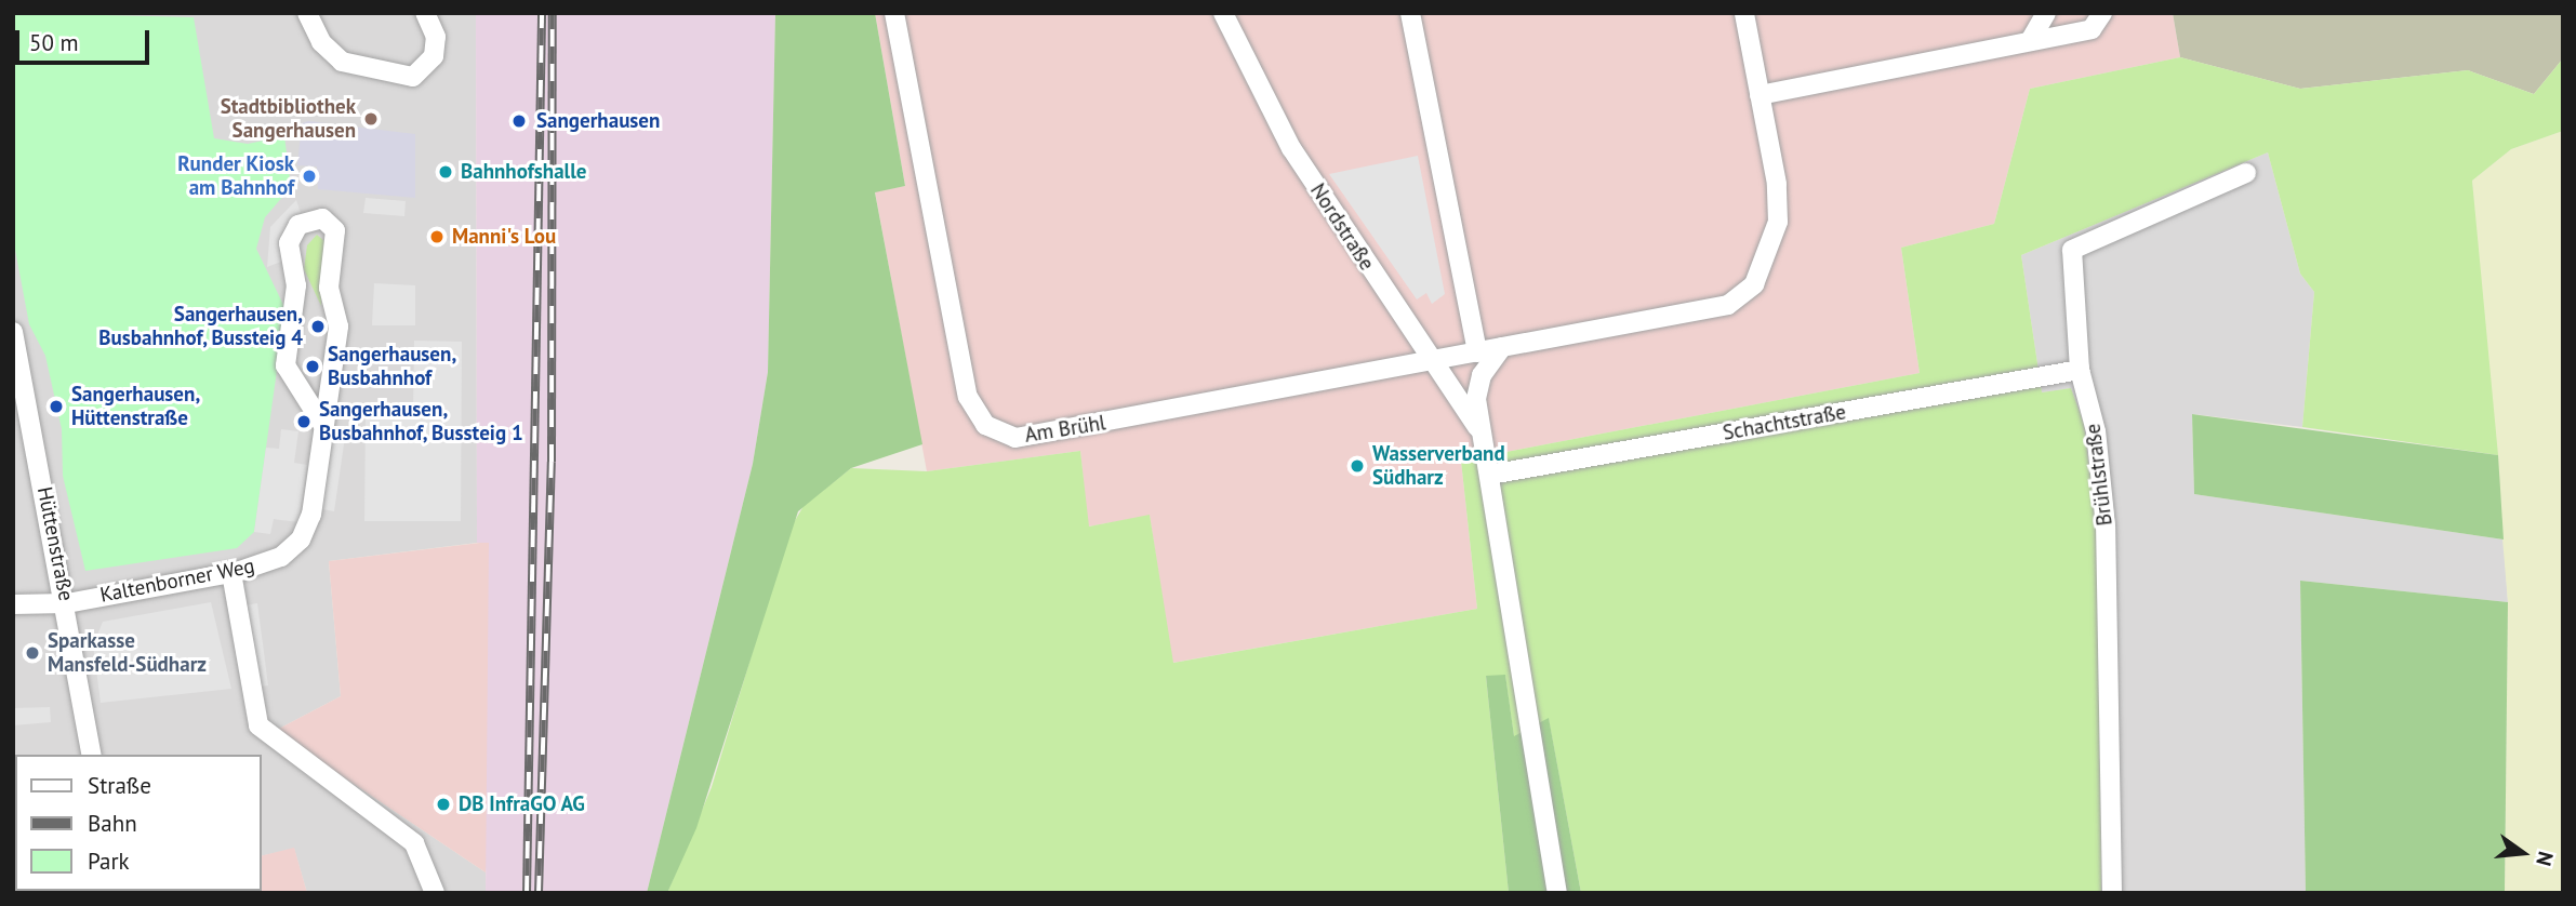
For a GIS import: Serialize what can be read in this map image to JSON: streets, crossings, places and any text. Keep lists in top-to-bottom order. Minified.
{"streets":{"street":["Nordstraße","Schachtstraße","Am Brühl","Brühlstraße","Hüttenstraße","Kaltenborner Weg"]},"crossings":[["Nordstraße","Am Brühl"],["Schachtstraße","Brühlstraße"],["Hüttenstraße","Kaltenborner Weg"]],"places":["Stadtbibliothek Sangerhausen","Sangerhausen","Bahnhofshalle","Runder Kiosk am Bahnhof","Manni's Lou","Sangerhausen, Busbahnhof, Bussteig 4","Sangerhausen, Busbahnhof","Sangerhausen, Hüttenstraße","Sangerhausen, Busbahnhof, Bussteig 1","Wasserverband Südharz","Sparkasse Mansfeld-Südharz","DB InfraGO AG"],"legend":["Straße","Bahn","Park"],"scale_bar":"50 m","north":"right"}
